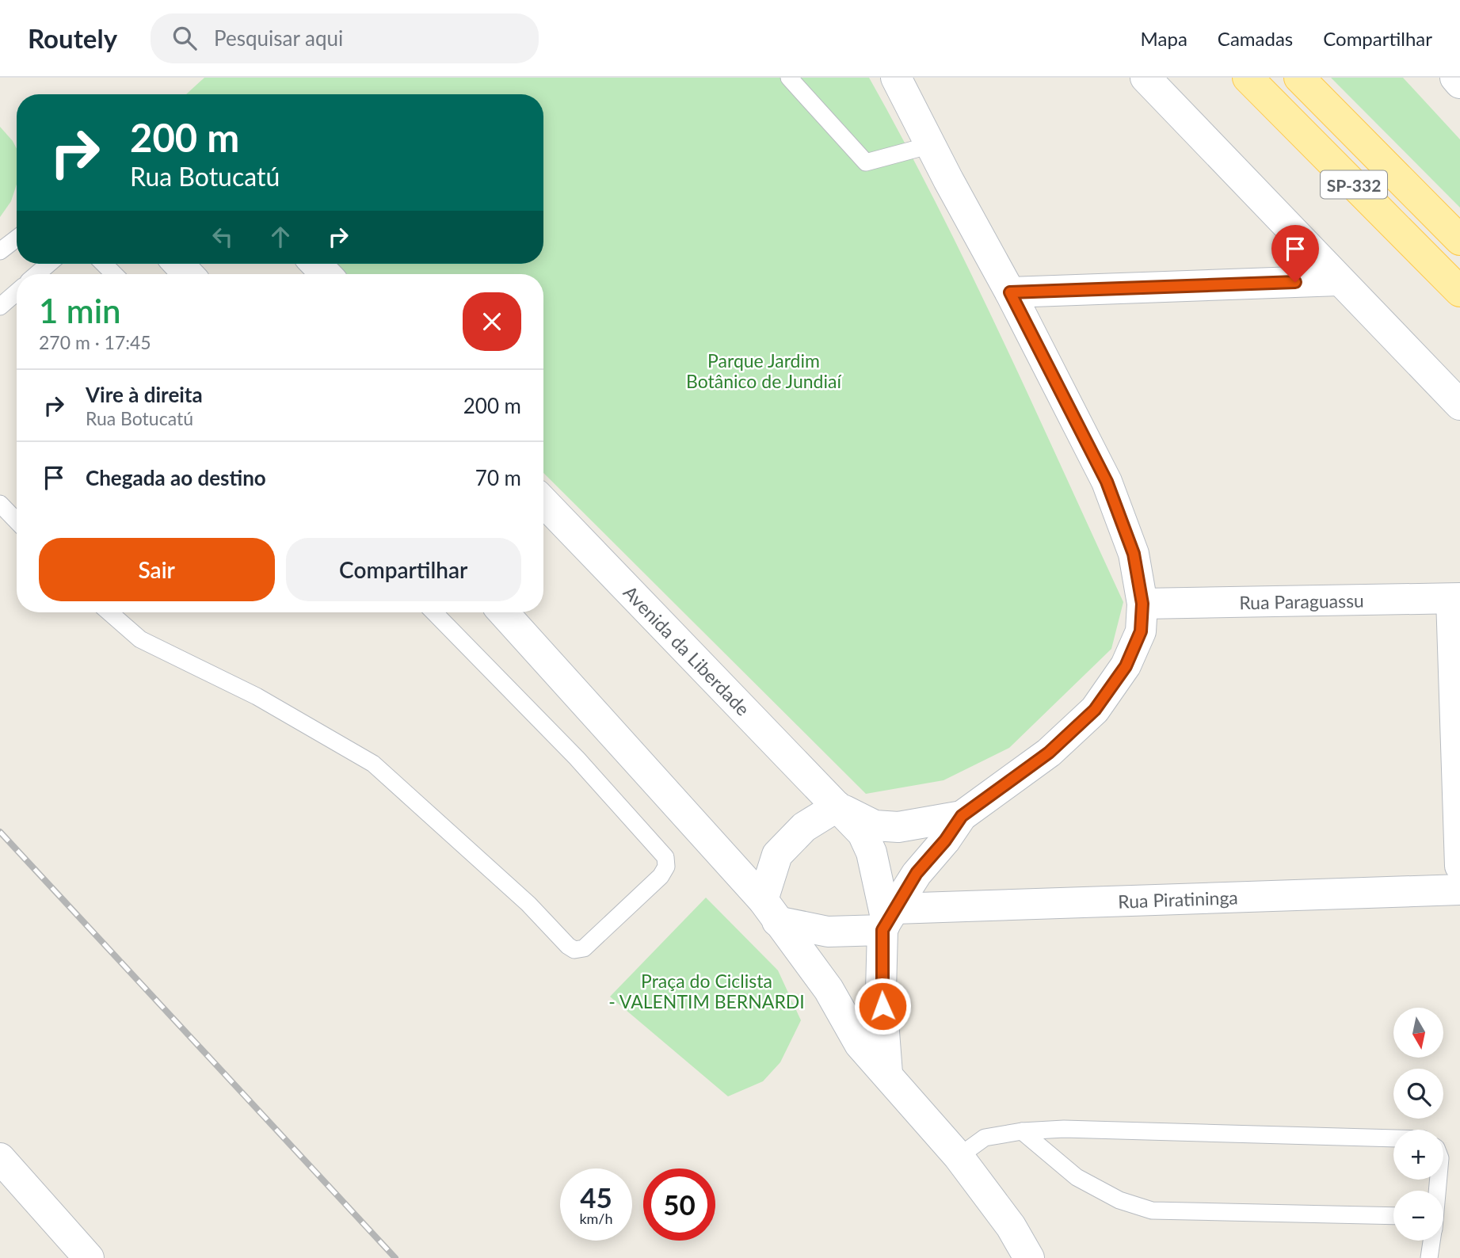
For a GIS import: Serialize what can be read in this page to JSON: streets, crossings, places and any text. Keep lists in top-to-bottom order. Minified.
{"streets":{"main road":["SP-332"],"street":["Rua Paraguassu","Avenida da Liberdade","Rua Piratininga"]},"crossings":[["Avenida da Liberdade","Rua Piratininga"]],"parks":["Parque Jardim Botânico de Jundiaí","Praça do Ciclista - VALENTIM BERNARDI"],"north":"bottom","page":{"header":"Routely","search":"Pesquisar aqui","nav":["Mapa","Camadas","Compartilhar"],"turn":["200 m","Rua Botucatú"],"heading":["1 min","270 m · 17:45"],"list":[{"name":"Vire à direita","note":"Rua Botucatú","value":"200 m"},{"name":"Chegada ao destino","value":"70 m"}],"buttons":["Sair","Compartilhar"],"map_buttons":["+","−"],"speed":"45 km/h","limit":"50"}}
